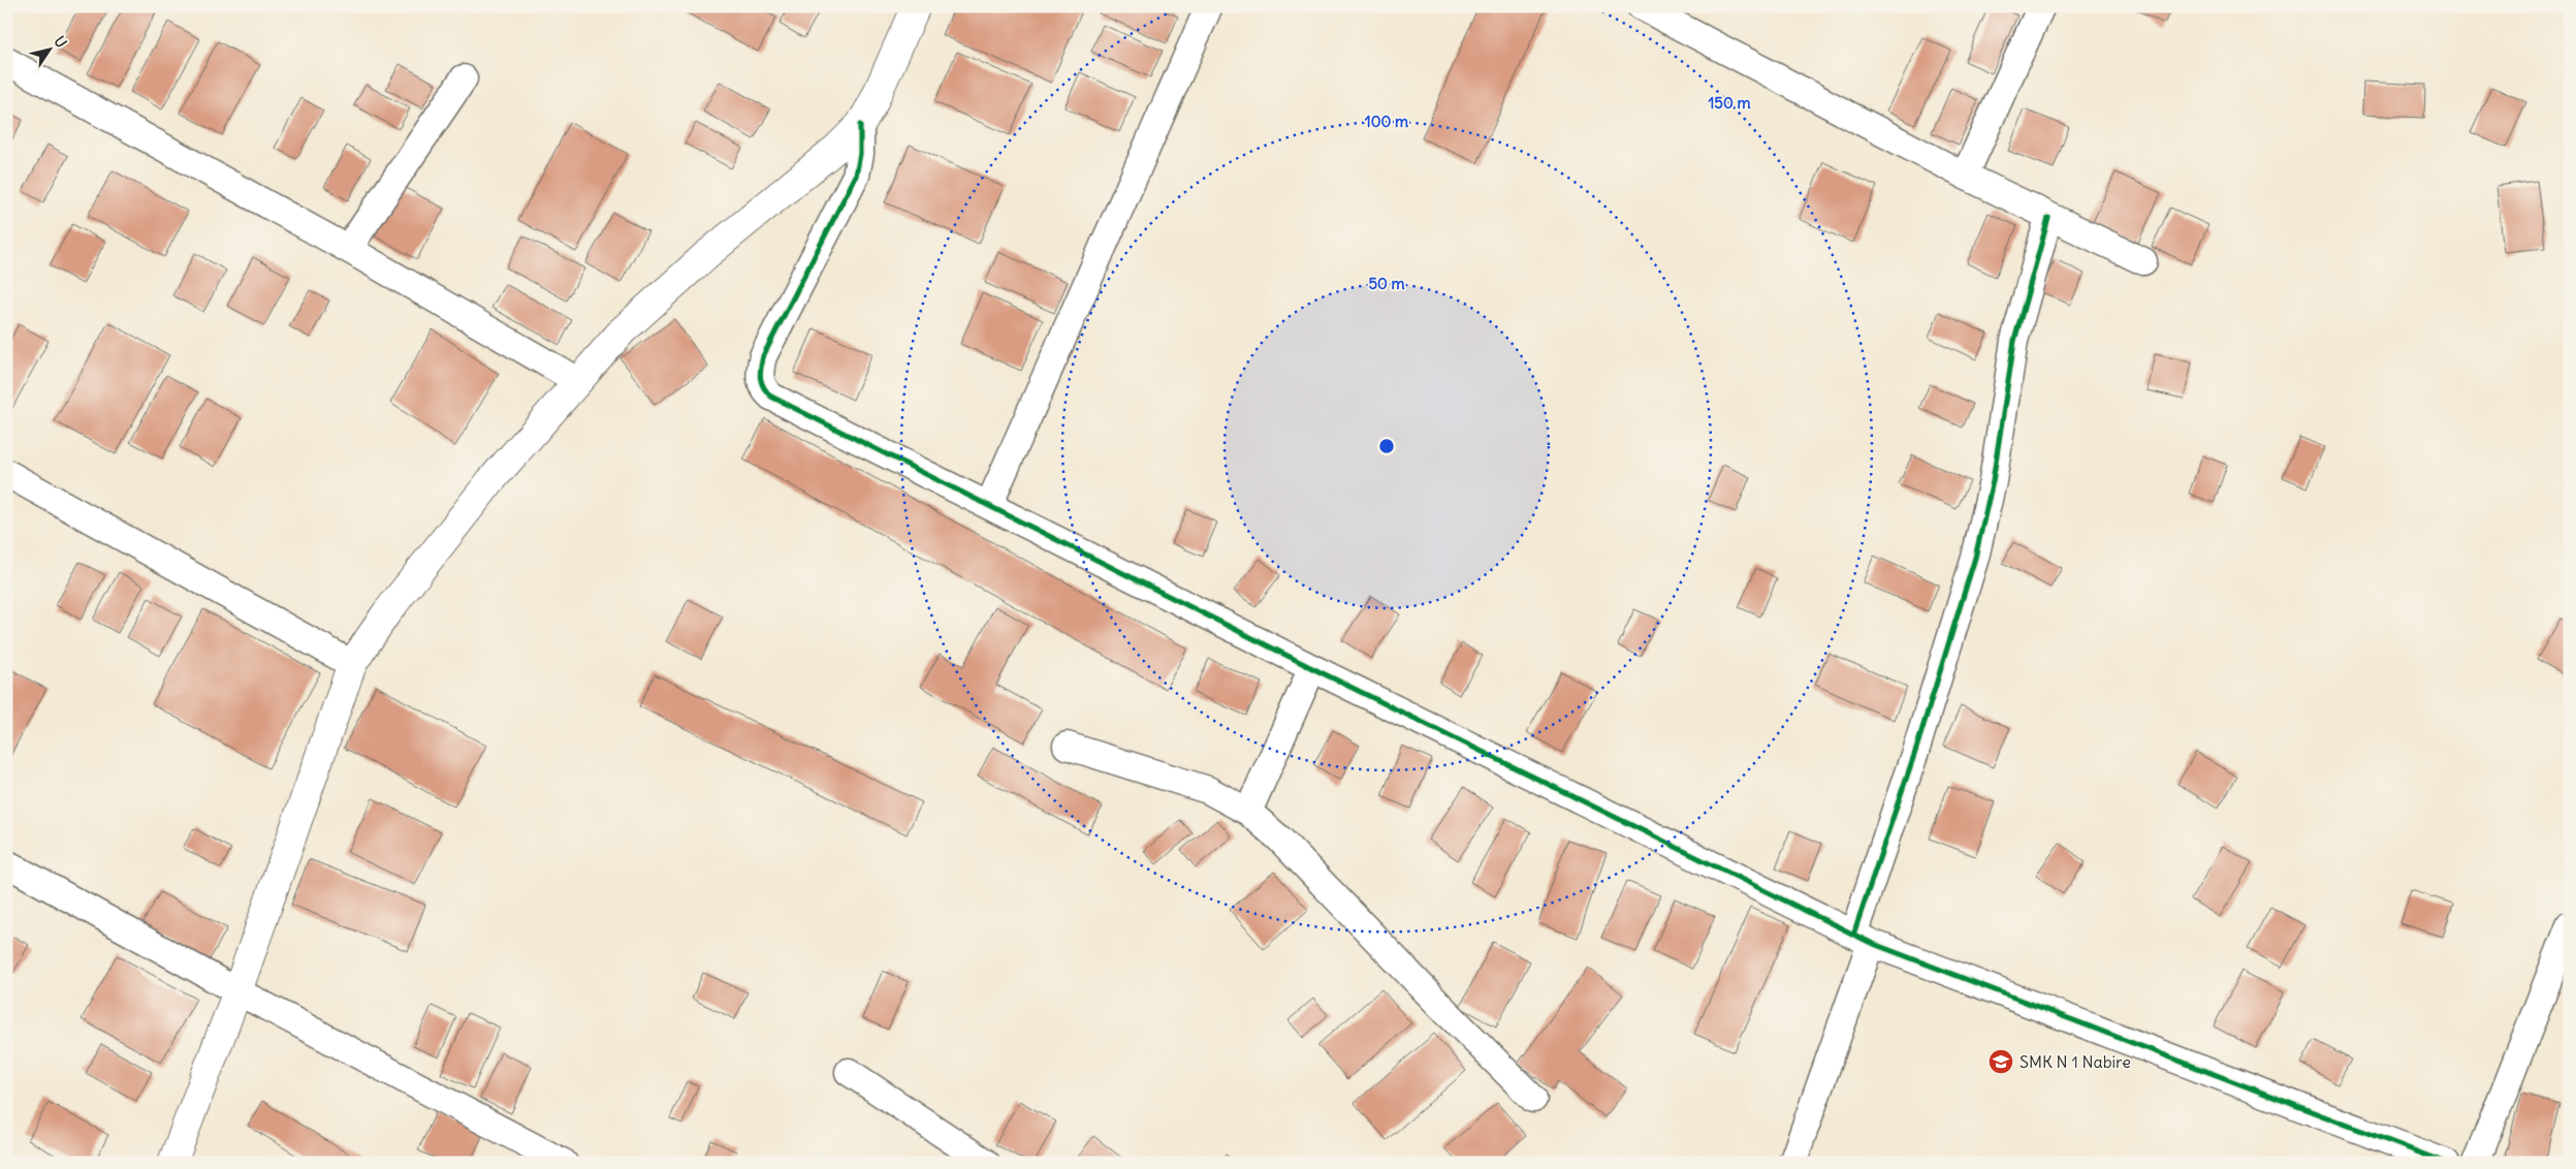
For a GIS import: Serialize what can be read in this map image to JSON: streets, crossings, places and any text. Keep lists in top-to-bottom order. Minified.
{"places":{"school or university":["SMK N 1 Nabire"]},"north":"top right","rings":["150 m","100 m","50 m"]}
